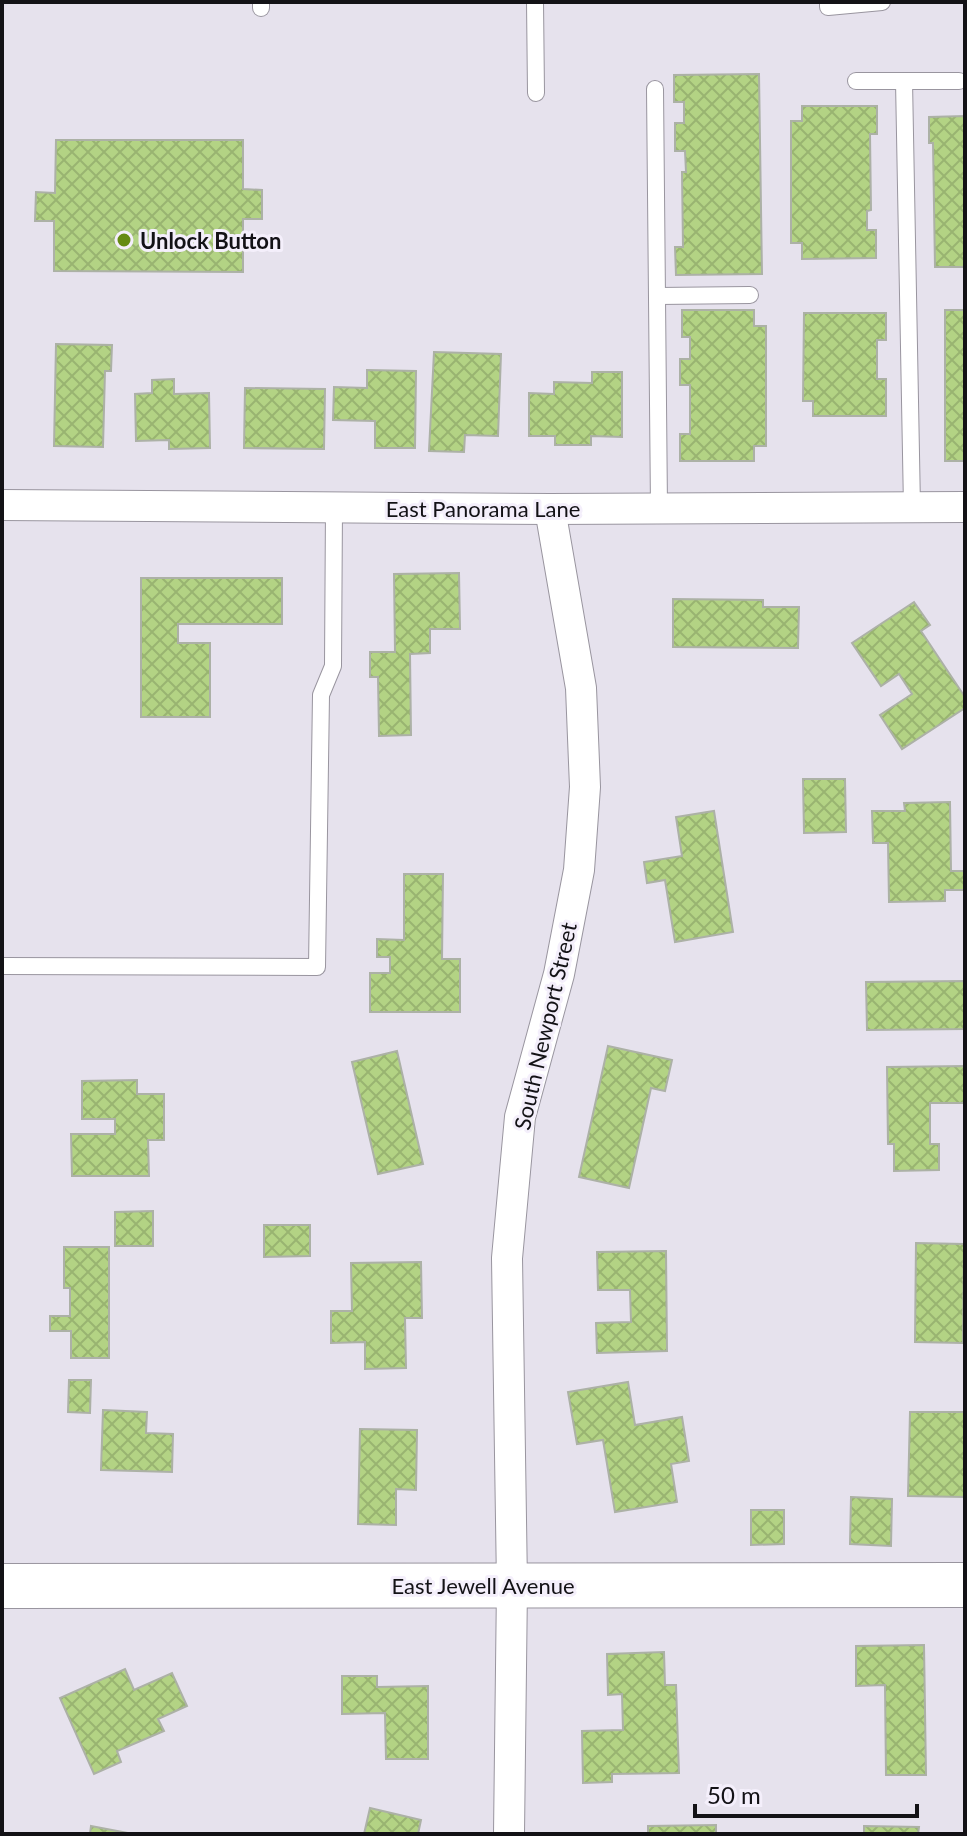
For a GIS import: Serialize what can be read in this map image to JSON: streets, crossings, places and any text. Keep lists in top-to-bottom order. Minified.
{"streets":{"street":["East Panorama Lane","South Newport Street","East Jewell Avenue"]},"crossings":[["East Panorama Lane","South Newport Street"],["South Newport Street","East Jewell Avenue"]],"places":["Unlock Button"],"scale_bar":"50 m"}
